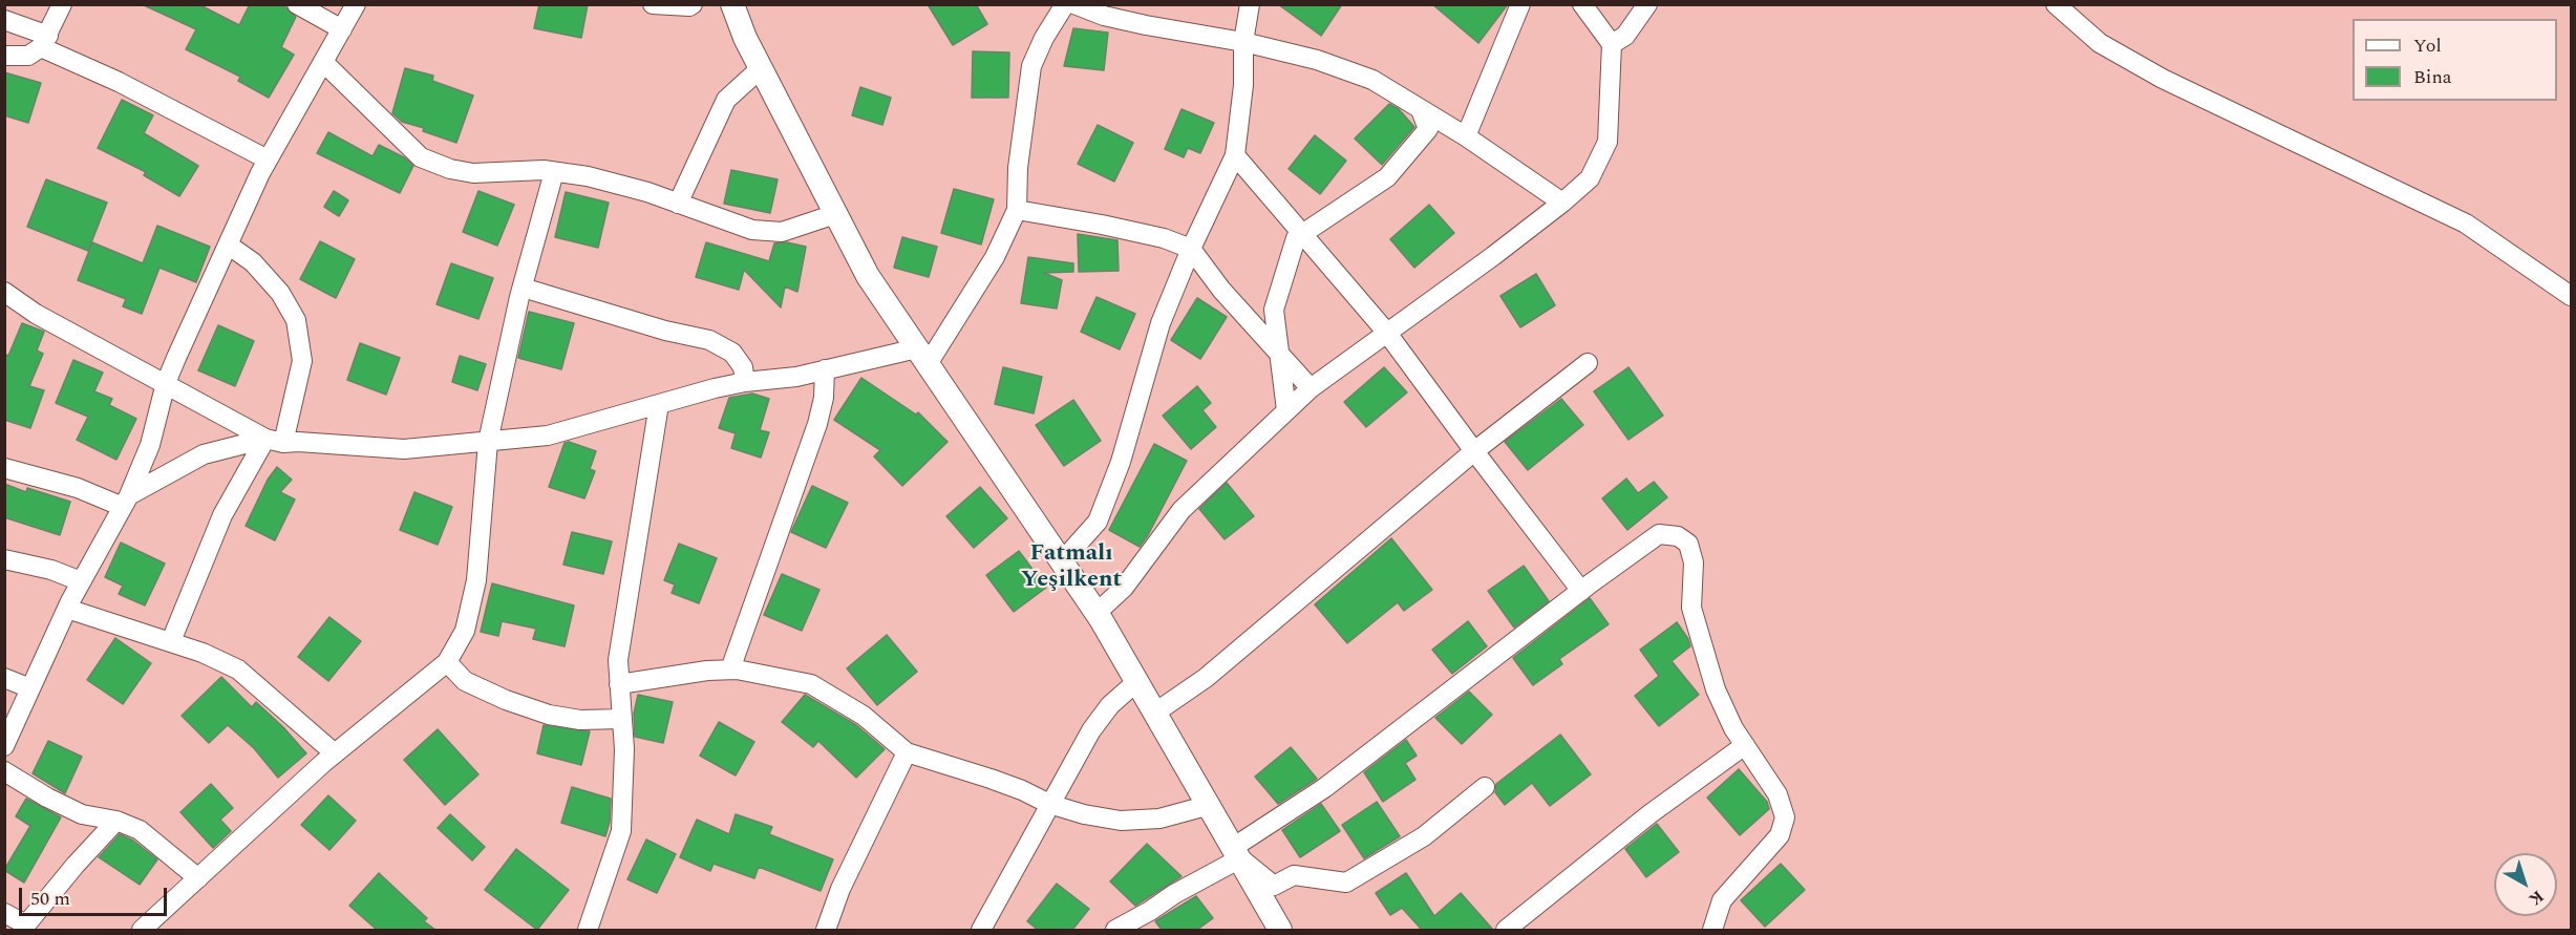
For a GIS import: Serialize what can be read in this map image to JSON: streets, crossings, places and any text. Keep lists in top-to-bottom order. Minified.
{"districts":["Fatmalı Yeşilkent"],"legend":["Yol","Bina"],"scale_bar":"50 m","north":"bottom right"}
